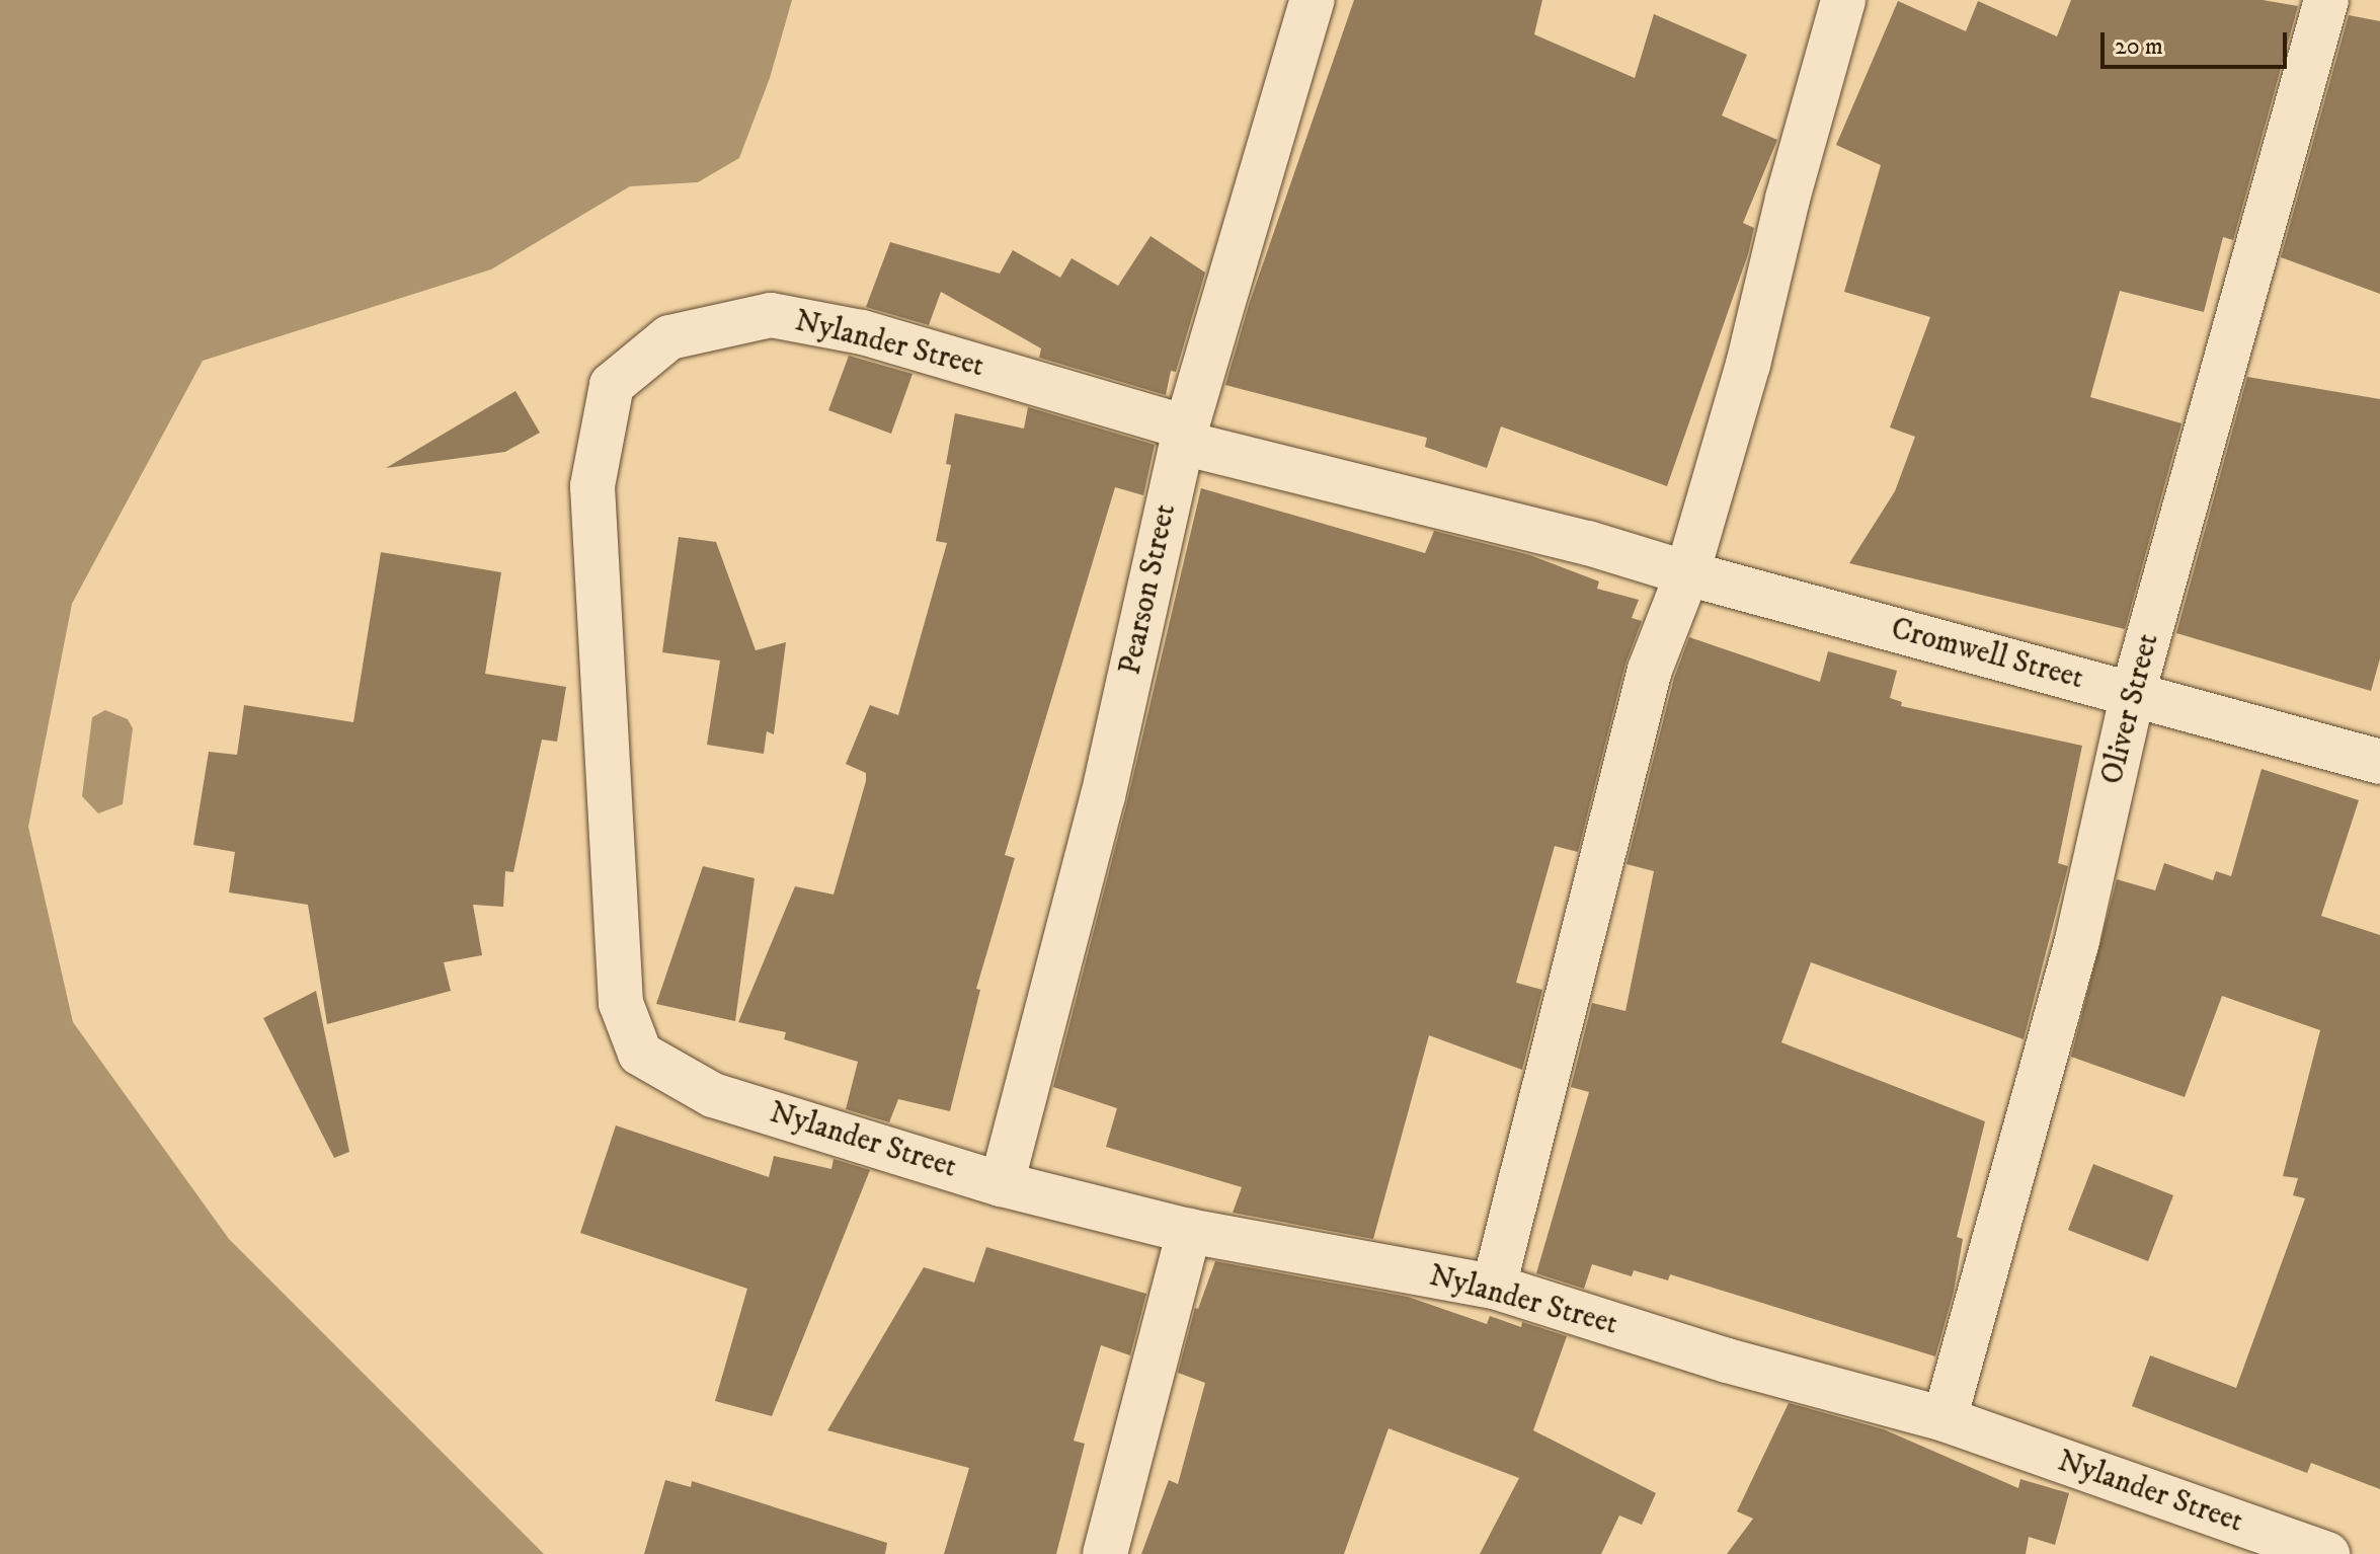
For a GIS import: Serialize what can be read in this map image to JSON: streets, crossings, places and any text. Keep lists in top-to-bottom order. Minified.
{"streets":{"street":["Nylander Street","Pearson Street","Cromwell Street","Oliver Street"]},"crossings":[["Nylander Street","Pearson Street"],["Nylander Street","Cromwell Street"],["Nylander Street","Oliver Street"],["Cromwell Street","Oliver Street"]],"scale_bar":"20 m"}
